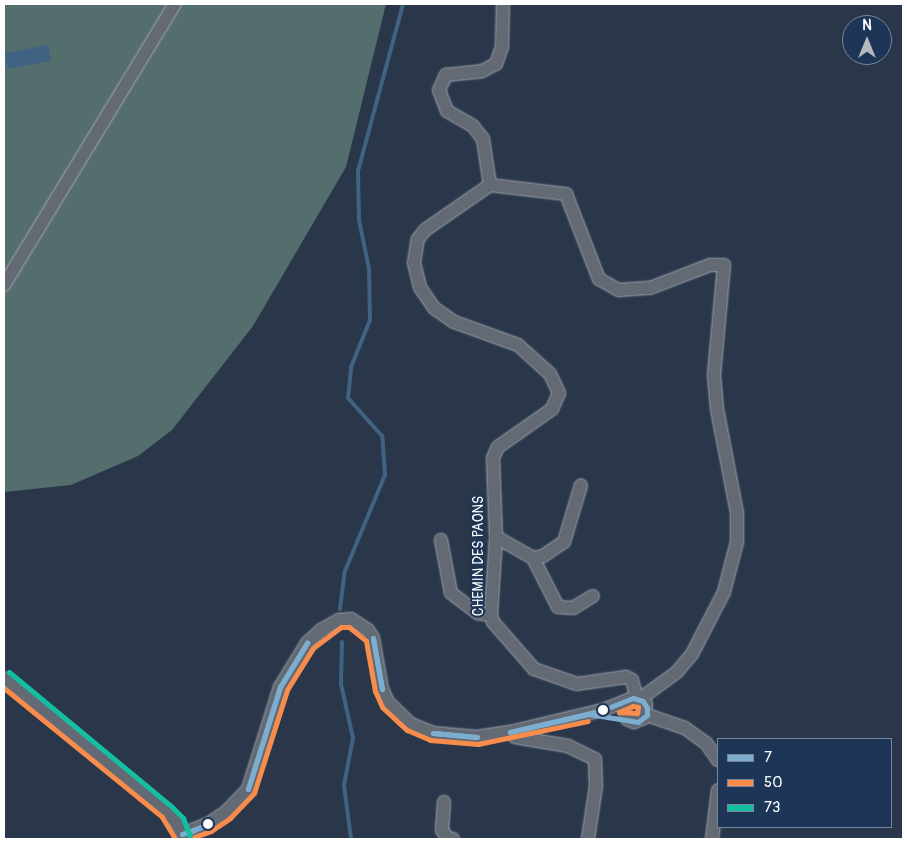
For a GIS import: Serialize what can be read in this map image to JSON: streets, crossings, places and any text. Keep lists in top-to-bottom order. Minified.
{"streets":{"street":["CHEMIN DES PAONS"]},"lines":["transit line 50","transit line 7","transit line 73"],"legend":["7","50","73"],"north":"top"}
